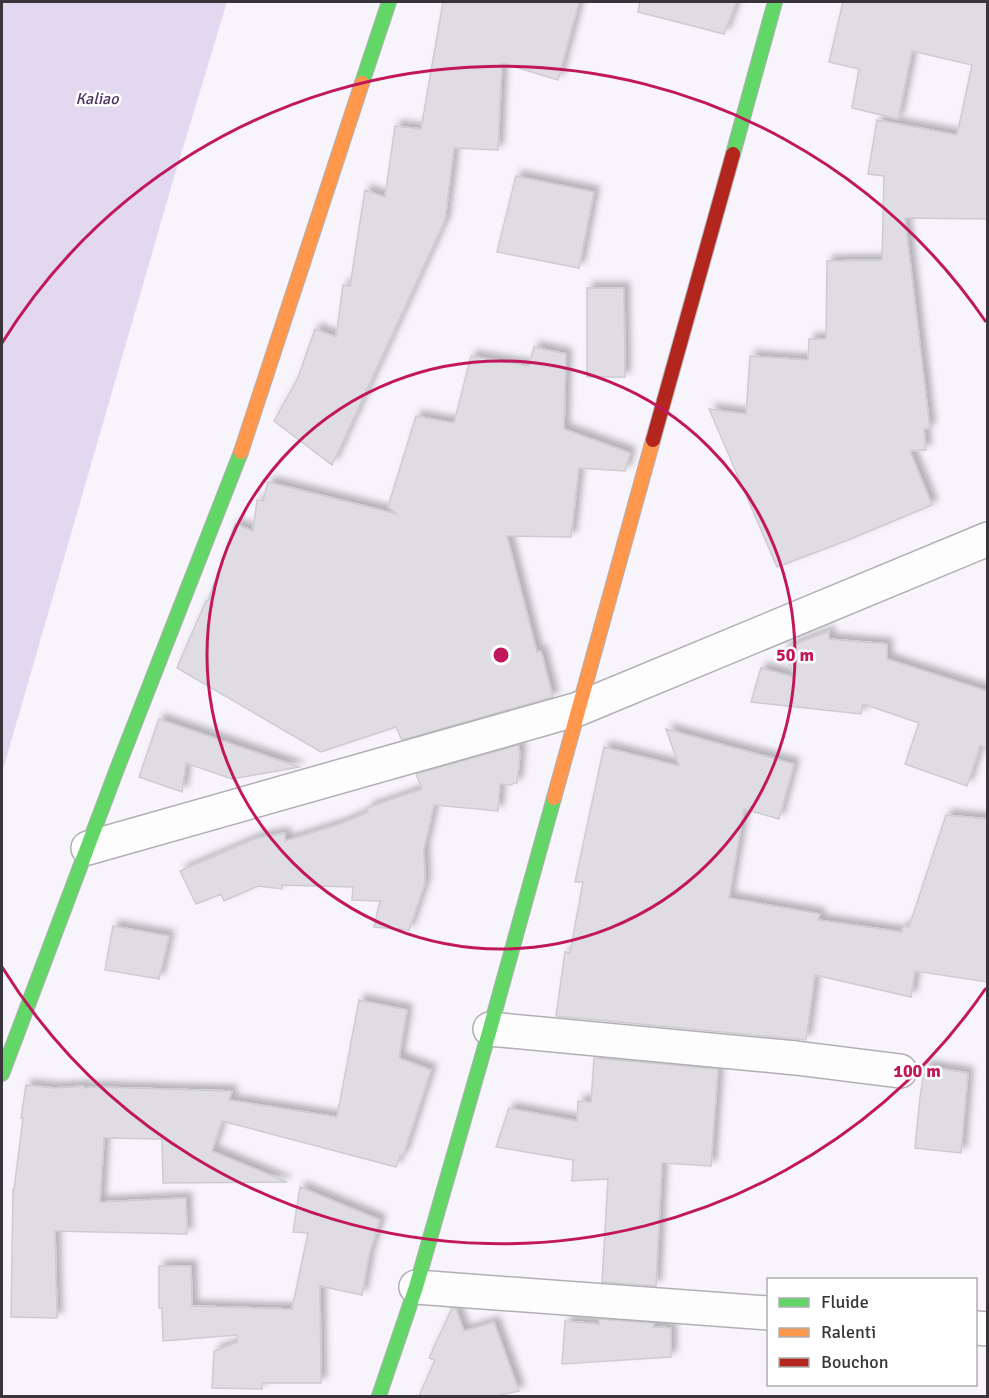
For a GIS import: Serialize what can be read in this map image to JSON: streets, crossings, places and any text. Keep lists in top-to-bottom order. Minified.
{"water":["Kaliao"],"legend":["Fluide","Ralenti","Bouchon"],"rings":["50 m","100 m"]}
